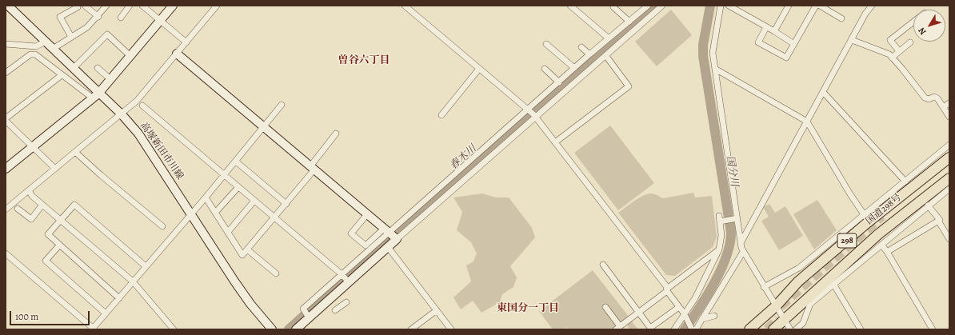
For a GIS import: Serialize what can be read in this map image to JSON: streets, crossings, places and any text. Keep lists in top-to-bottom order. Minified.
{"streets":{"highway":["国道298号","298"],"street":["高塚新田市川線"]},"districts":["曽谷六丁目","東国分一丁目"],"water":["春木川","国分川"],"scale_bar":"100 m","north":"bottom left"}
